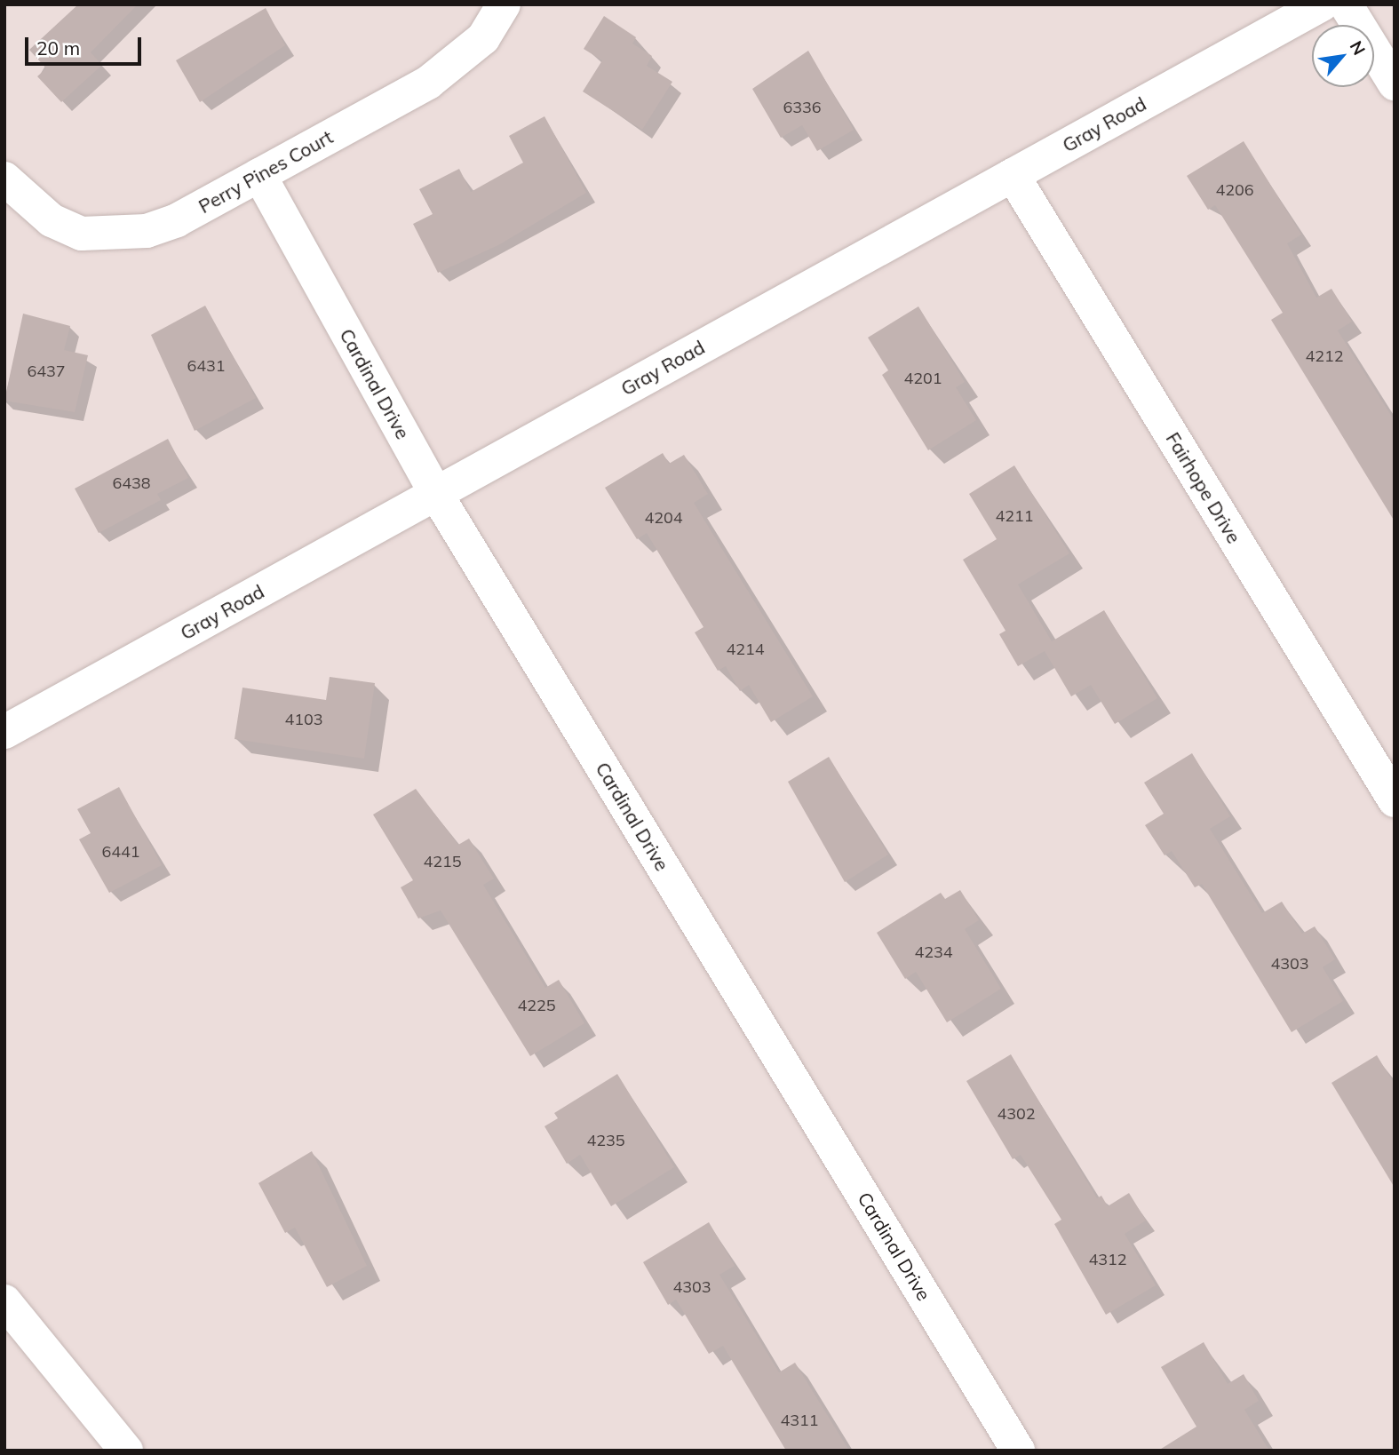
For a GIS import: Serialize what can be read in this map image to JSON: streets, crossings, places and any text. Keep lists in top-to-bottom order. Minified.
{"streets":{"street":["Gray Road","Perry Pines Court","Cardinal Drive","Fairhope Drive"]},"crossings":[["Gray Road","Cardinal Drive"],["Gray Road","Fairhope Drive"],["Perry Pines Court","Cardinal Drive"]],"house_numbers":["6336","4206","4212","6431","6437","4201","6438","4211","4204","4214","4103","6441","4215","4234","4303","4225","4302","4235","4312","4303","4311"],"scale_bar":"20 m","north":"top right"}
